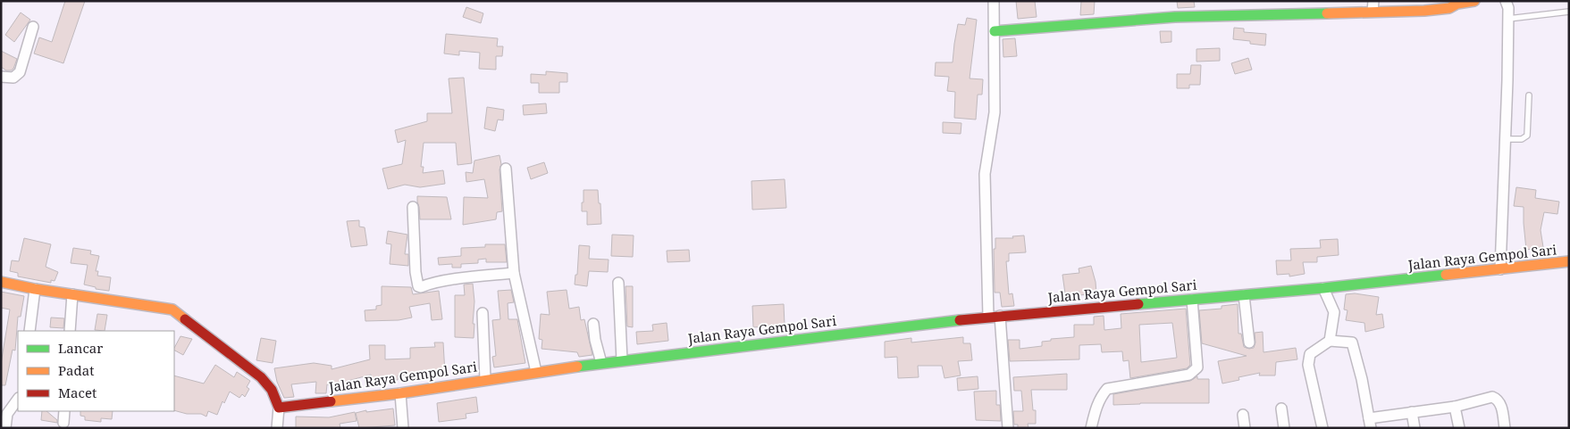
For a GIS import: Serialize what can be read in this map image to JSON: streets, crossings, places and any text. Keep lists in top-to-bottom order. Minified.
{"streets":{"street":["Jalan Raya Gempol Sari"]},"legend":["Lancar","Padat","Macet"]}
